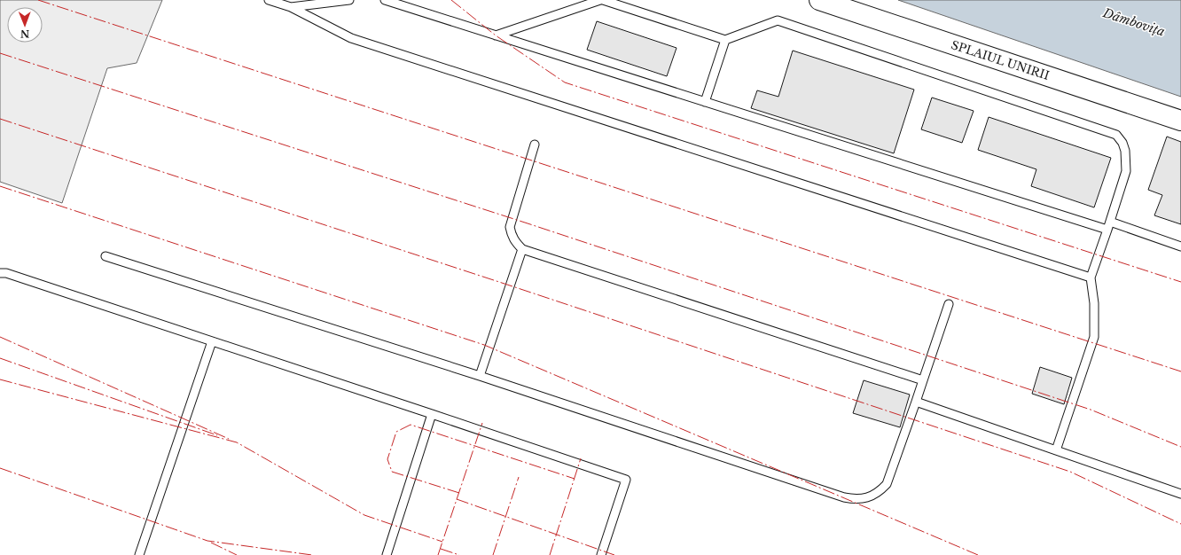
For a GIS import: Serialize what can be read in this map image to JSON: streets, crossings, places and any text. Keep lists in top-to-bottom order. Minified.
{"streets":{"main road":["SPLAIUL UNIRII"]},"water":["Dâmbovița"],"north":"bottom"}
